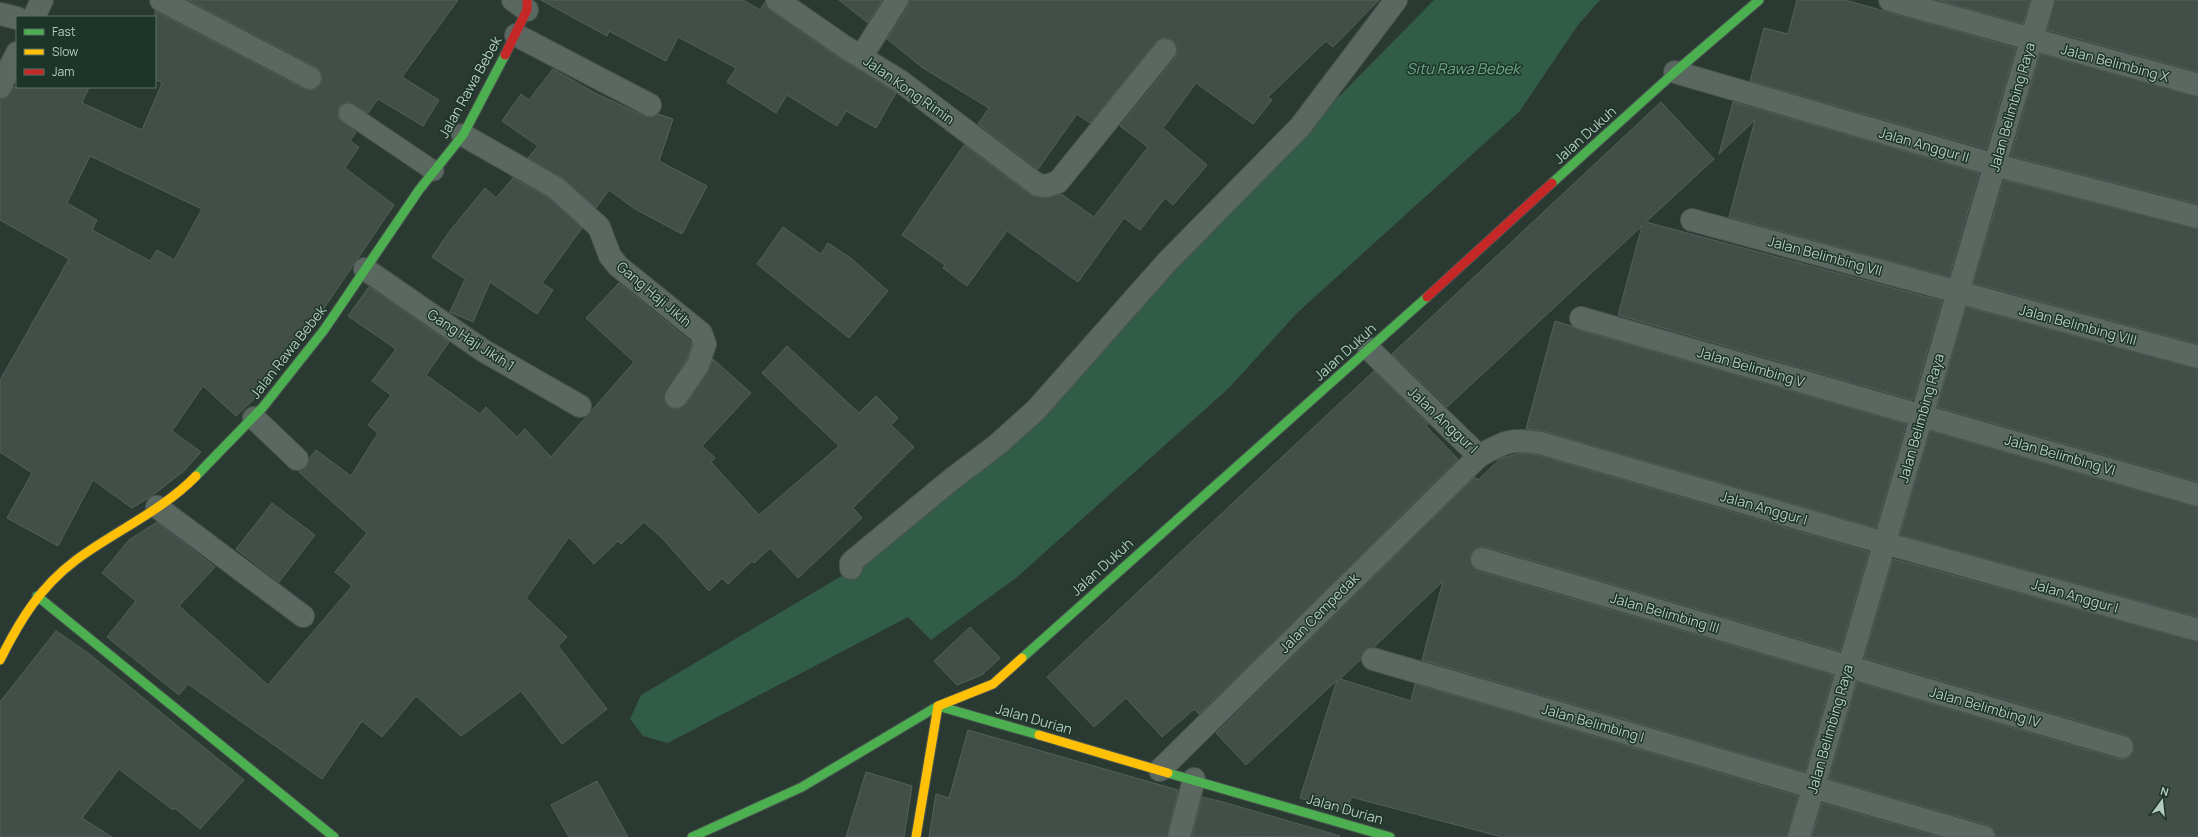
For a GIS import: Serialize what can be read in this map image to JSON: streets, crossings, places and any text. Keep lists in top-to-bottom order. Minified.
{"streets":{"street":["Jalan Belimbing X","Jalan Rawa Bebek","Jalan Kong Rimin","Jalan Belimbing Raya","Jalan Dukuh","Jalan Anggur II","Jalan Belimbing VII","Gang Haji Jikih","Jalan Belimbing VIII","Gang Haji Jikih 1","Jalan Belimbing V","Jalan Anggur I","Jalan Belimbing VI","Jalan Cempedak","Jalan Belimbing III","Jalan Belimbing IV","Jalan Durian","Jalan Belimbing I"]},"crossings":[["Jalan Belimbing X","Jalan Belimbing Raya"],["Jalan Rawa Bebek","Gang Haji Jikih"],["Jalan Rawa Bebek","Gang Haji Jikih 1"],["Jalan Belimbing Raya","Jalan Anggur II"],["Jalan Belimbing Raya","Jalan Belimbing VII"],["Jalan Belimbing Raya","Jalan Belimbing VIII"],["Jalan Belimbing Raya","Jalan Belimbing V"],["Jalan Belimbing Raya","Jalan Anggur I"],["Jalan Belimbing Raya","Jalan Belimbing VI"],["Jalan Belimbing Raya","Jalan Belimbing III"],["Jalan Belimbing Raya","Jalan Belimbing IV"],["Jalan Belimbing Raya","Jalan Belimbing I"],["Jalan Dukuh","Jalan Anggur II"],["Jalan Dukuh","Jalan Anggur I"],["Jalan Dukuh","Jalan Durian"],["Jalan Belimbing VII","Jalan Belimbing VIII"],["Jalan Belimbing V","Jalan Belimbing VI"],["Jalan Anggur I","Jalan Cempedak"],["Jalan Cempedak","Jalan Durian"],["Jalan Belimbing III","Jalan Belimbing IV"]],"water":["Situ Rawa Bebek"],"legend":["Fast","Slow","Jam"],"north":"top"}
